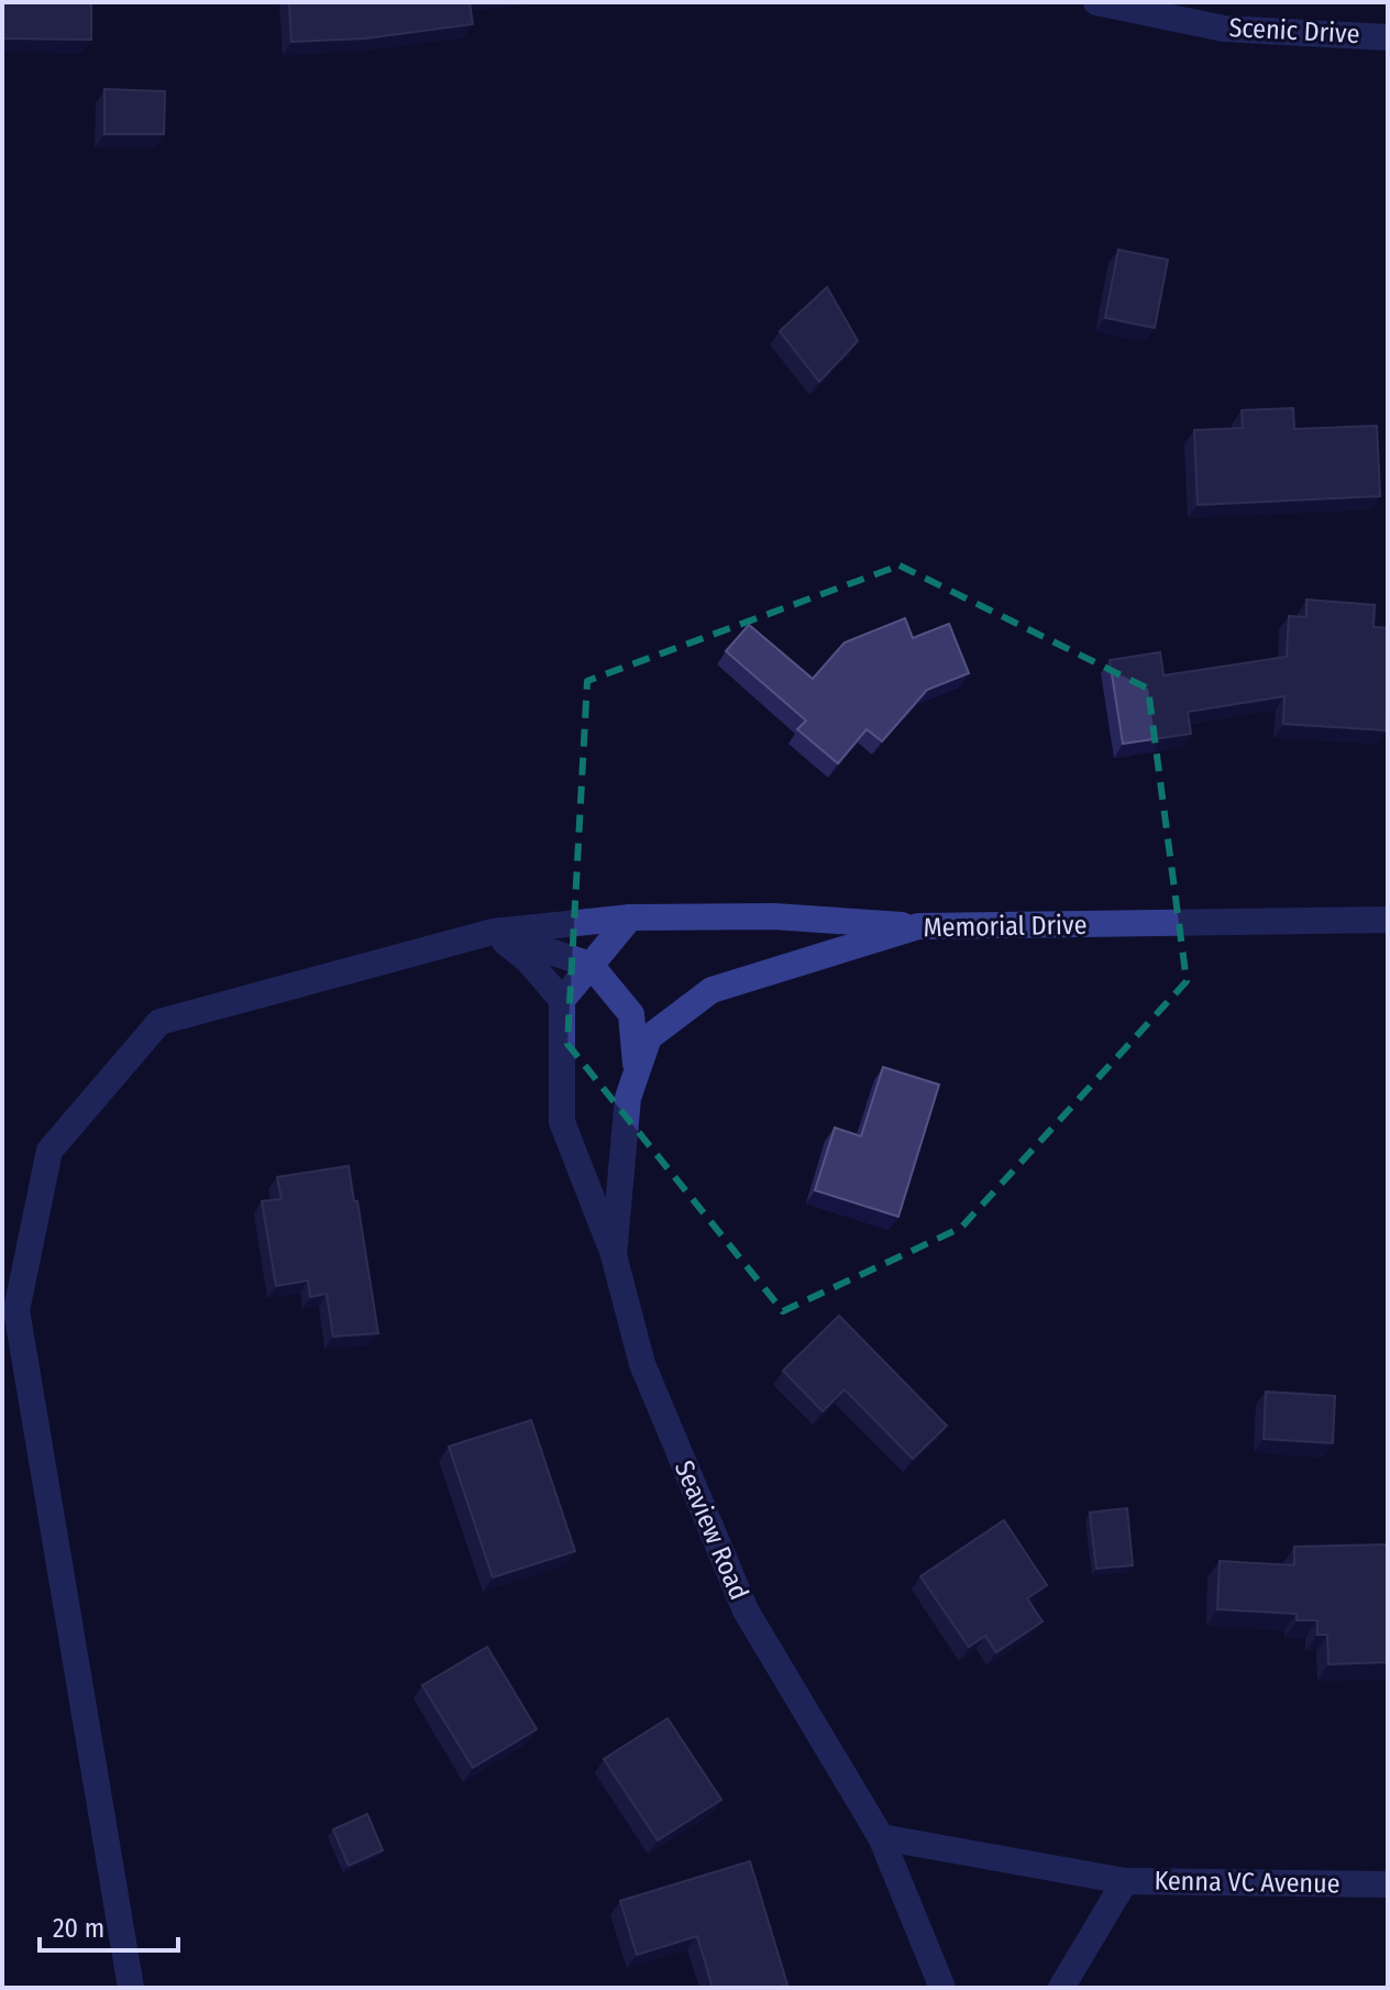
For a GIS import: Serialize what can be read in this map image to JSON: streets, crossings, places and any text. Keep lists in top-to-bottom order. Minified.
{"streets":{"street":["Scenic Drive","Memorial Drive","Seaview Road","Kenna VC Avenue"]},"crossings":[["Memorial Drive","Seaview Road"]],"scale_bar":"20 m"}
